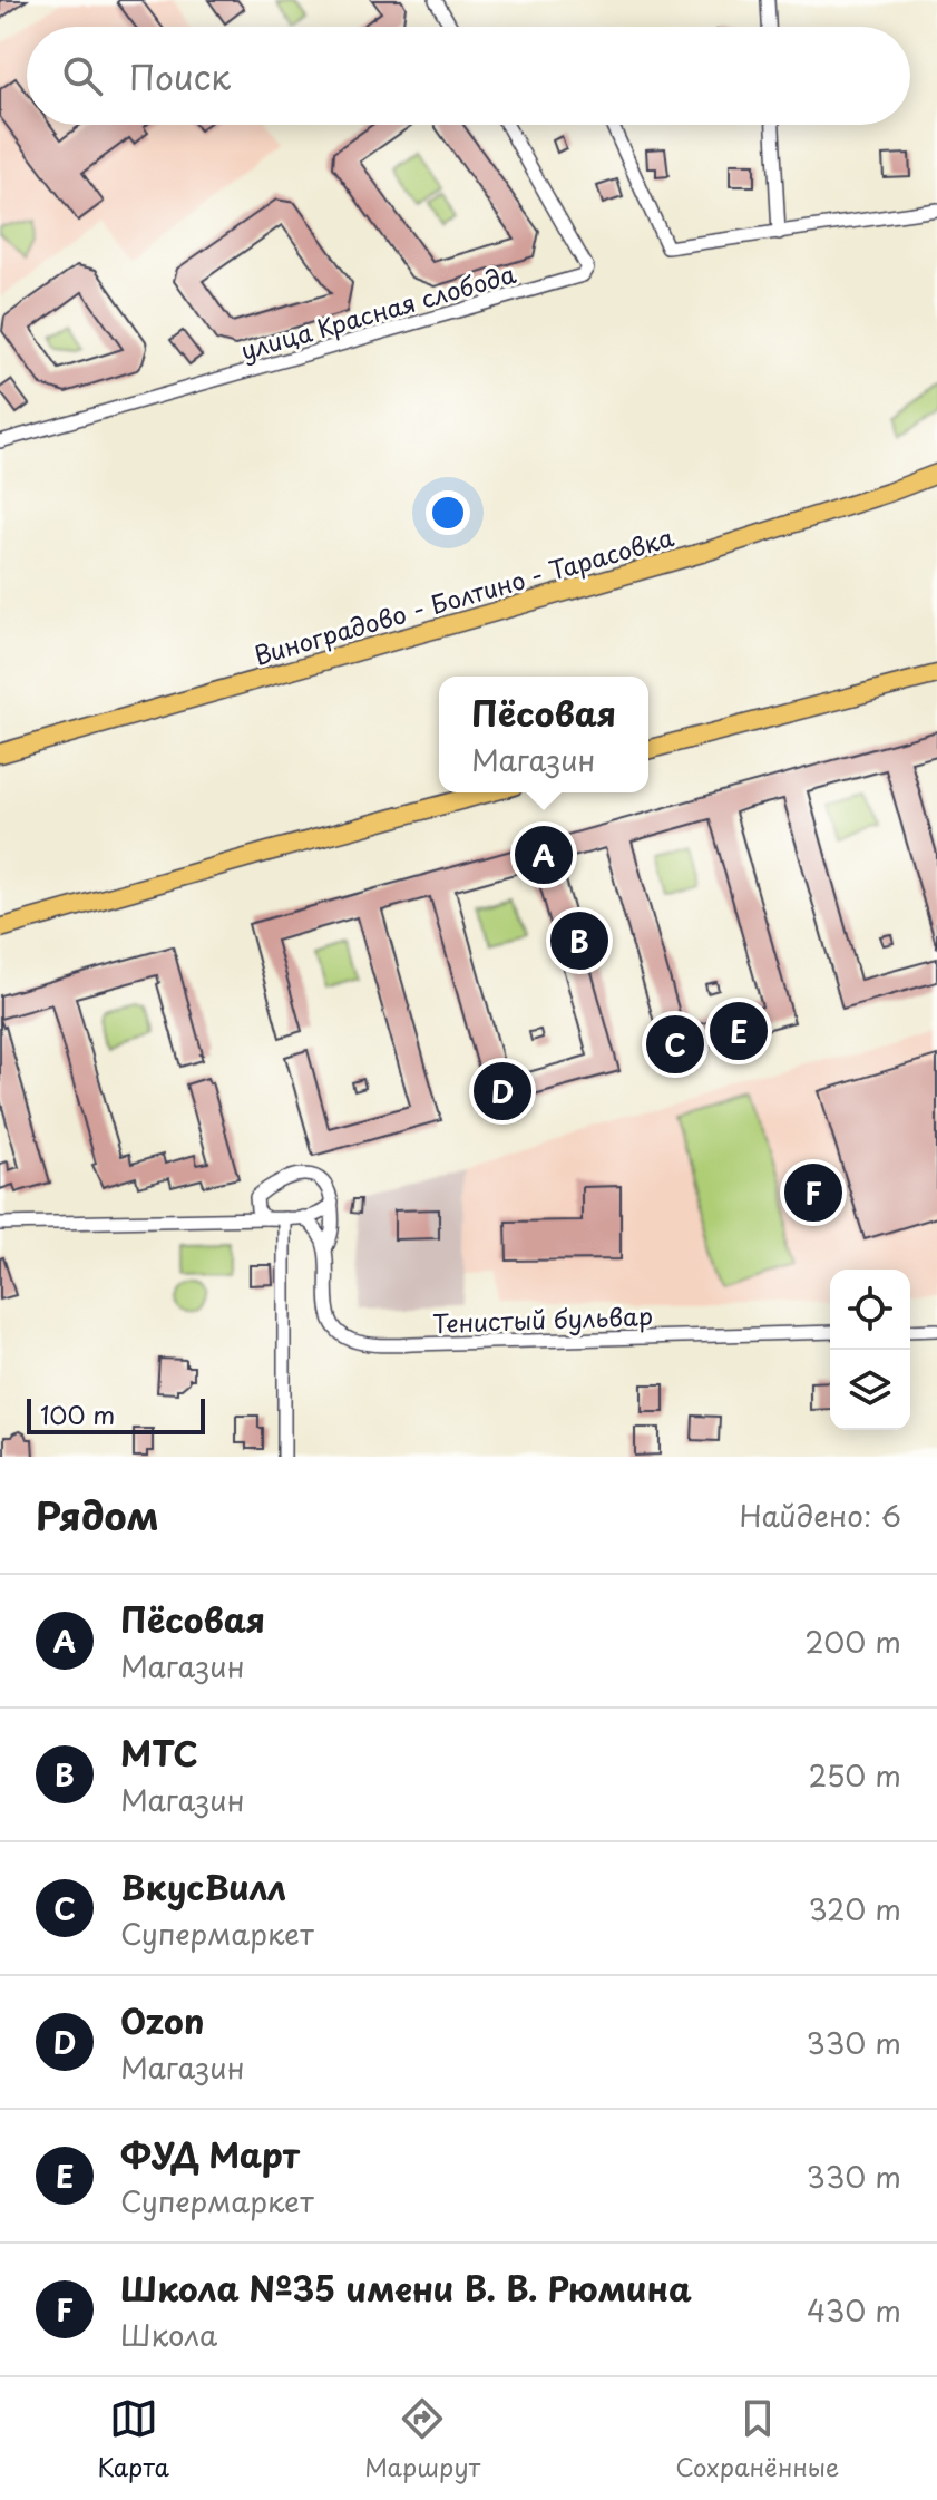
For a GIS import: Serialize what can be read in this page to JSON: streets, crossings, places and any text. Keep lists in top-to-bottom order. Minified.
{"streets":{"main road":["Виноградово - Болтино - Тарасовка"],"street":["улица Красная слобода","Тенистый бульвар"]},"scale_bar":"100 m","page":{"search":"Поиск","popup":["Пёсовая","Магазин"],"pins":["A","B","E","C","D","F"],"scale":"100 m","heading":["Рядом","Найдено: 6"],"list":[{"mark":"A","name":"Пёсовая","note":"Магазин","value":"200 m"},{"mark":"B","name":"МТС","note":"Магазин","value":"250 m"},{"mark":"C","name":"ВкусВилл","note":"Супермаркет","value":"320 m"},{"mark":"D","name":"Ozon","note":"Магазин","value":"330 m"},{"mark":"E","name":"ФУД Март","note":"Супермаркет","value":"330 m"},{"mark":"F","name":"Школа №35 имени В. В. Рюмина","note":"Школа","value":"430 m"}],"nav":["Карта","Маршрут","Сохранённые"]}}
